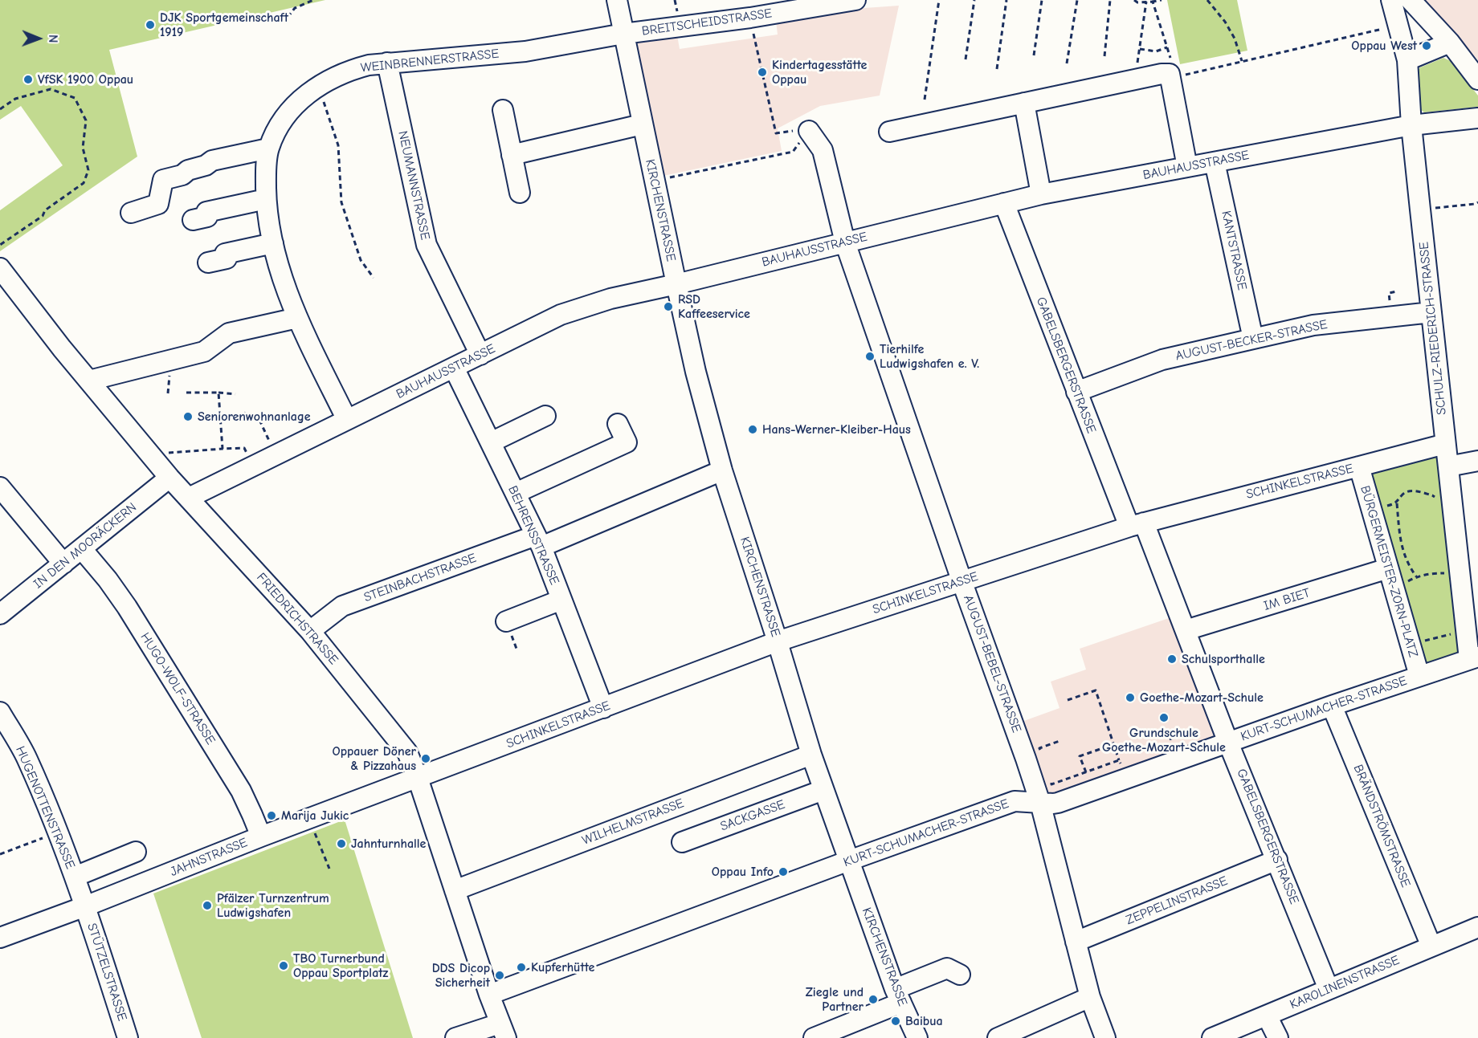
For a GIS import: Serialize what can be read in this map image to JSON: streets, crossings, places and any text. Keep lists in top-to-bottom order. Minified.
{"streets":{"street":["BREITSCHEIDSTRASSE","WEINBRENNERSTRASSE","BAUHAUSSTRASSE","NEUMANNSTRASSE","KIRCHENSTRASSE","KANTSTRASSE","SCHULZ-RIEDERICH-STRASSE","AUGUST-BECKER-STRASSE","GABELSBERGERSTRASSE","SCHINKELSTRASSE","BEHRENSSTRASSE","IN DEN MOORÄCKERN","BÜRGERMEISTER-ZORN-PLATZ","STEINBACHSTRASSE","IM BIET","FRIEDRICHSTRASSE","AUGUST-BEBEL-STRASSE","HUGO-WOLF-STRASSE","KURT-SCHUMACHER-STRASSE","HUGENOTTENSTRASSE","SACKGASSE","WILHELMSTRASSE","BRÄNDSTRÖMSTRASSE","JAHNSTRASSE","ZEPPELINSTRASSE","STÜTZELSTRASSE","KAROLINENSTRASSE"]},"crossings":[["BREITSCHEIDSTRASSE","WEINBRENNERSTRASSE"],["BREITSCHEIDSTRASSE","KIRCHENSTRASSE"],["WEINBRENNERSTRASSE","BAUHAUSSTRASSE"],["WEINBRENNERSTRASSE","NEUMANNSTRASSE"],["WEINBRENNERSTRASSE","KIRCHENSTRASSE"],["BAUHAUSSTRASSE","NEUMANNSTRASSE"],["BAUHAUSSTRASSE","KIRCHENSTRASSE"],["BAUHAUSSTRASSE","KANTSTRASSE"],["BAUHAUSSTRASSE","SCHULZ-RIEDERICH-STRASSE"],["BAUHAUSSTRASSE","GABELSBERGERSTRASSE"],["BAUHAUSSTRASSE","BEHRENSSTRASSE"],["BAUHAUSSTRASSE","FRIEDRICHSTRASSE"],["BAUHAUSSTRASSE","AUGUST-BEBEL-STRASSE"],["KIRCHENSTRASSE","SCHINKELSTRASSE"],["KIRCHENSTRASSE","STEINBACHSTRASSE"],["KIRCHENSTRASSE","KURT-SCHUMACHER-STRASSE"],["KIRCHENSTRASSE","SACKGASSE"],["KIRCHENSTRASSE","WILHELMSTRASSE"],["KANTSTRASSE","AUGUST-BECKER-STRASSE"],["SCHULZ-RIEDERICH-STRASSE","AUGUST-BECKER-STRASSE"],["SCHULZ-RIEDERICH-STRASSE","SCHINKELSTRASSE"],["SCHULZ-RIEDERICH-STRASSE","KURT-SCHUMACHER-STRASSE"],["AUGUST-BECKER-STRASSE","GABELSBERGERSTRASSE"],["GABELSBERGERSTRASSE","SCHINKELSTRASSE"],["GABELSBERGERSTRASSE","IM BIET"],["GABELSBERGERSTRASSE","KURT-SCHUMACHER-STRASSE"],["GABELSBERGERSTRASSE","ZEPPELINSTRASSE"],["GABELSBERGERSTRASSE","KAROLINENSTRASSE"],["SCHINKELSTRASSE","BEHRENSSTRASSE"],["SCHINKELSTRASSE","BÜRGERMEISTER-ZORN-PLATZ"],["SCHINKELSTRASSE","FRIEDRICHSTRASSE"],["SCHINKELSTRASSE","AUGUST-BEBEL-STRASSE"],["SCHINKELSTRASSE","JAHNSTRASSE"],["BEHRENSSTRASSE","STEINBACHSTRASSE"],["IN DEN MOORÄCKERN","FRIEDRICHSTRASSE"],["IN DEN MOORÄCKERN","HUGO-WOLF-STRASSE"],["BÜRGERMEISTER-ZORN-PLATZ","IM BIET"],["BÜRGERMEISTER-ZORN-PLATZ","KURT-SCHUMACHER-STRASSE"],["STEINBACHSTRASSE","FRIEDRICHSTRASSE"],["FRIEDRICHSTRASSE","KURT-SCHUMACHER-STRASSE"],["FRIEDRICHSTRASSE","WILHELMSTRASSE"],["FRIEDRICHSTRASSE","JAHNSTRASSE"],["AUGUST-BEBEL-STRASSE","KURT-SCHUMACHER-STRASSE"],["AUGUST-BEBEL-STRASSE","ZEPPELINSTRASSE"],["HUGO-WOLF-STRASSE","JAHNSTRASSE"],["KURT-SCHUMACHER-STRASSE","BRÄNDSTRÖMSTRASSE"],["HUGENOTTENSTRASSE","JAHNSTRASSE"],["HUGENOTTENSTRASSE","STÜTZELSTRASSE"],["BRÄNDSTRÖMSTRASSE","KAROLINENSTRASSE"],["JAHNSTRASSE","STÜTZELSTRASSE"]],"places":["DJK Sportgemeinschaft 1919","Oppau West","Kindertagesstätte Oppau","VfSK 1900 Oppau","RSD Kaffeeservice","Tierhilfe Ludwigshafen e. V.","Seniorenwohnanlage","Hans-Werner-Kleiber-Haus","Schulsporthalle","Goethe-Mozart-Schule","Grundschule Goethe-Mozart-Schule","Oppauer Döner & Pizzahaus","Marija Jukic","Jahnturnhalle","Oppau Info","Pfälzer Turnzentrum Ludwigshafen","TBO Turnerbund Oppau Sportplatz","Kupferhütte","DDS Dicop Sicherheit","Ziegle und Partner","Baibua"],"north":"right"}
